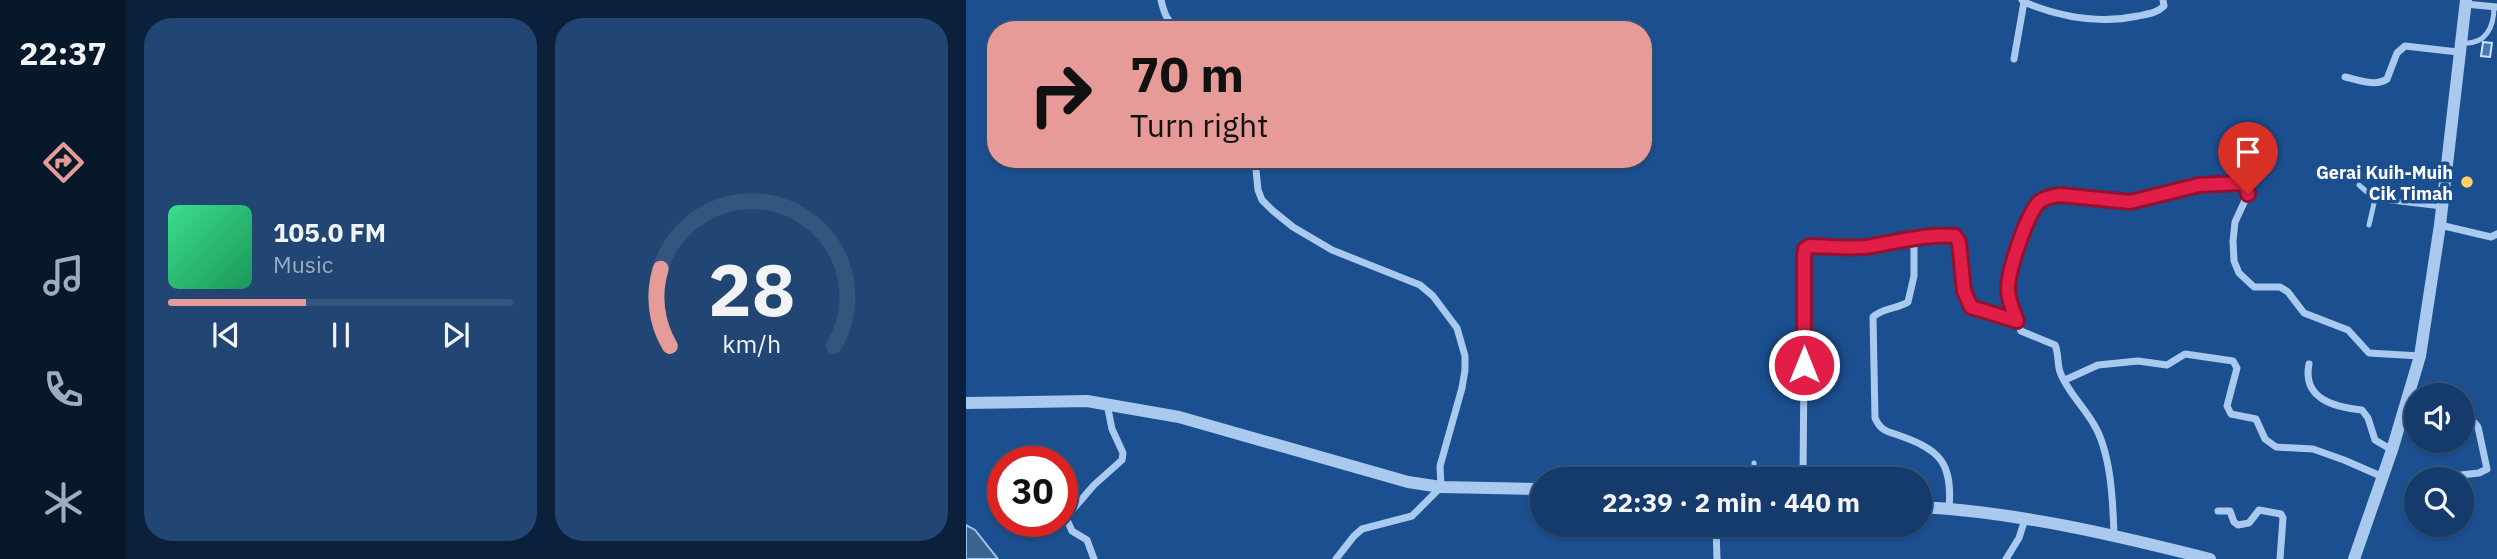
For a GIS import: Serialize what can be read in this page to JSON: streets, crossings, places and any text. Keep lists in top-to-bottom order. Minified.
{"places":["Gerai Kuih-Muih Cik Timah"],"page":{"tabs":"22:37","turn":["70 m","Turn right"],"song":["105.0 FM","Music"],"limit":"30","trip":"22:39 · 2 min · 440 m","gauge":["28","km/h"]}}
